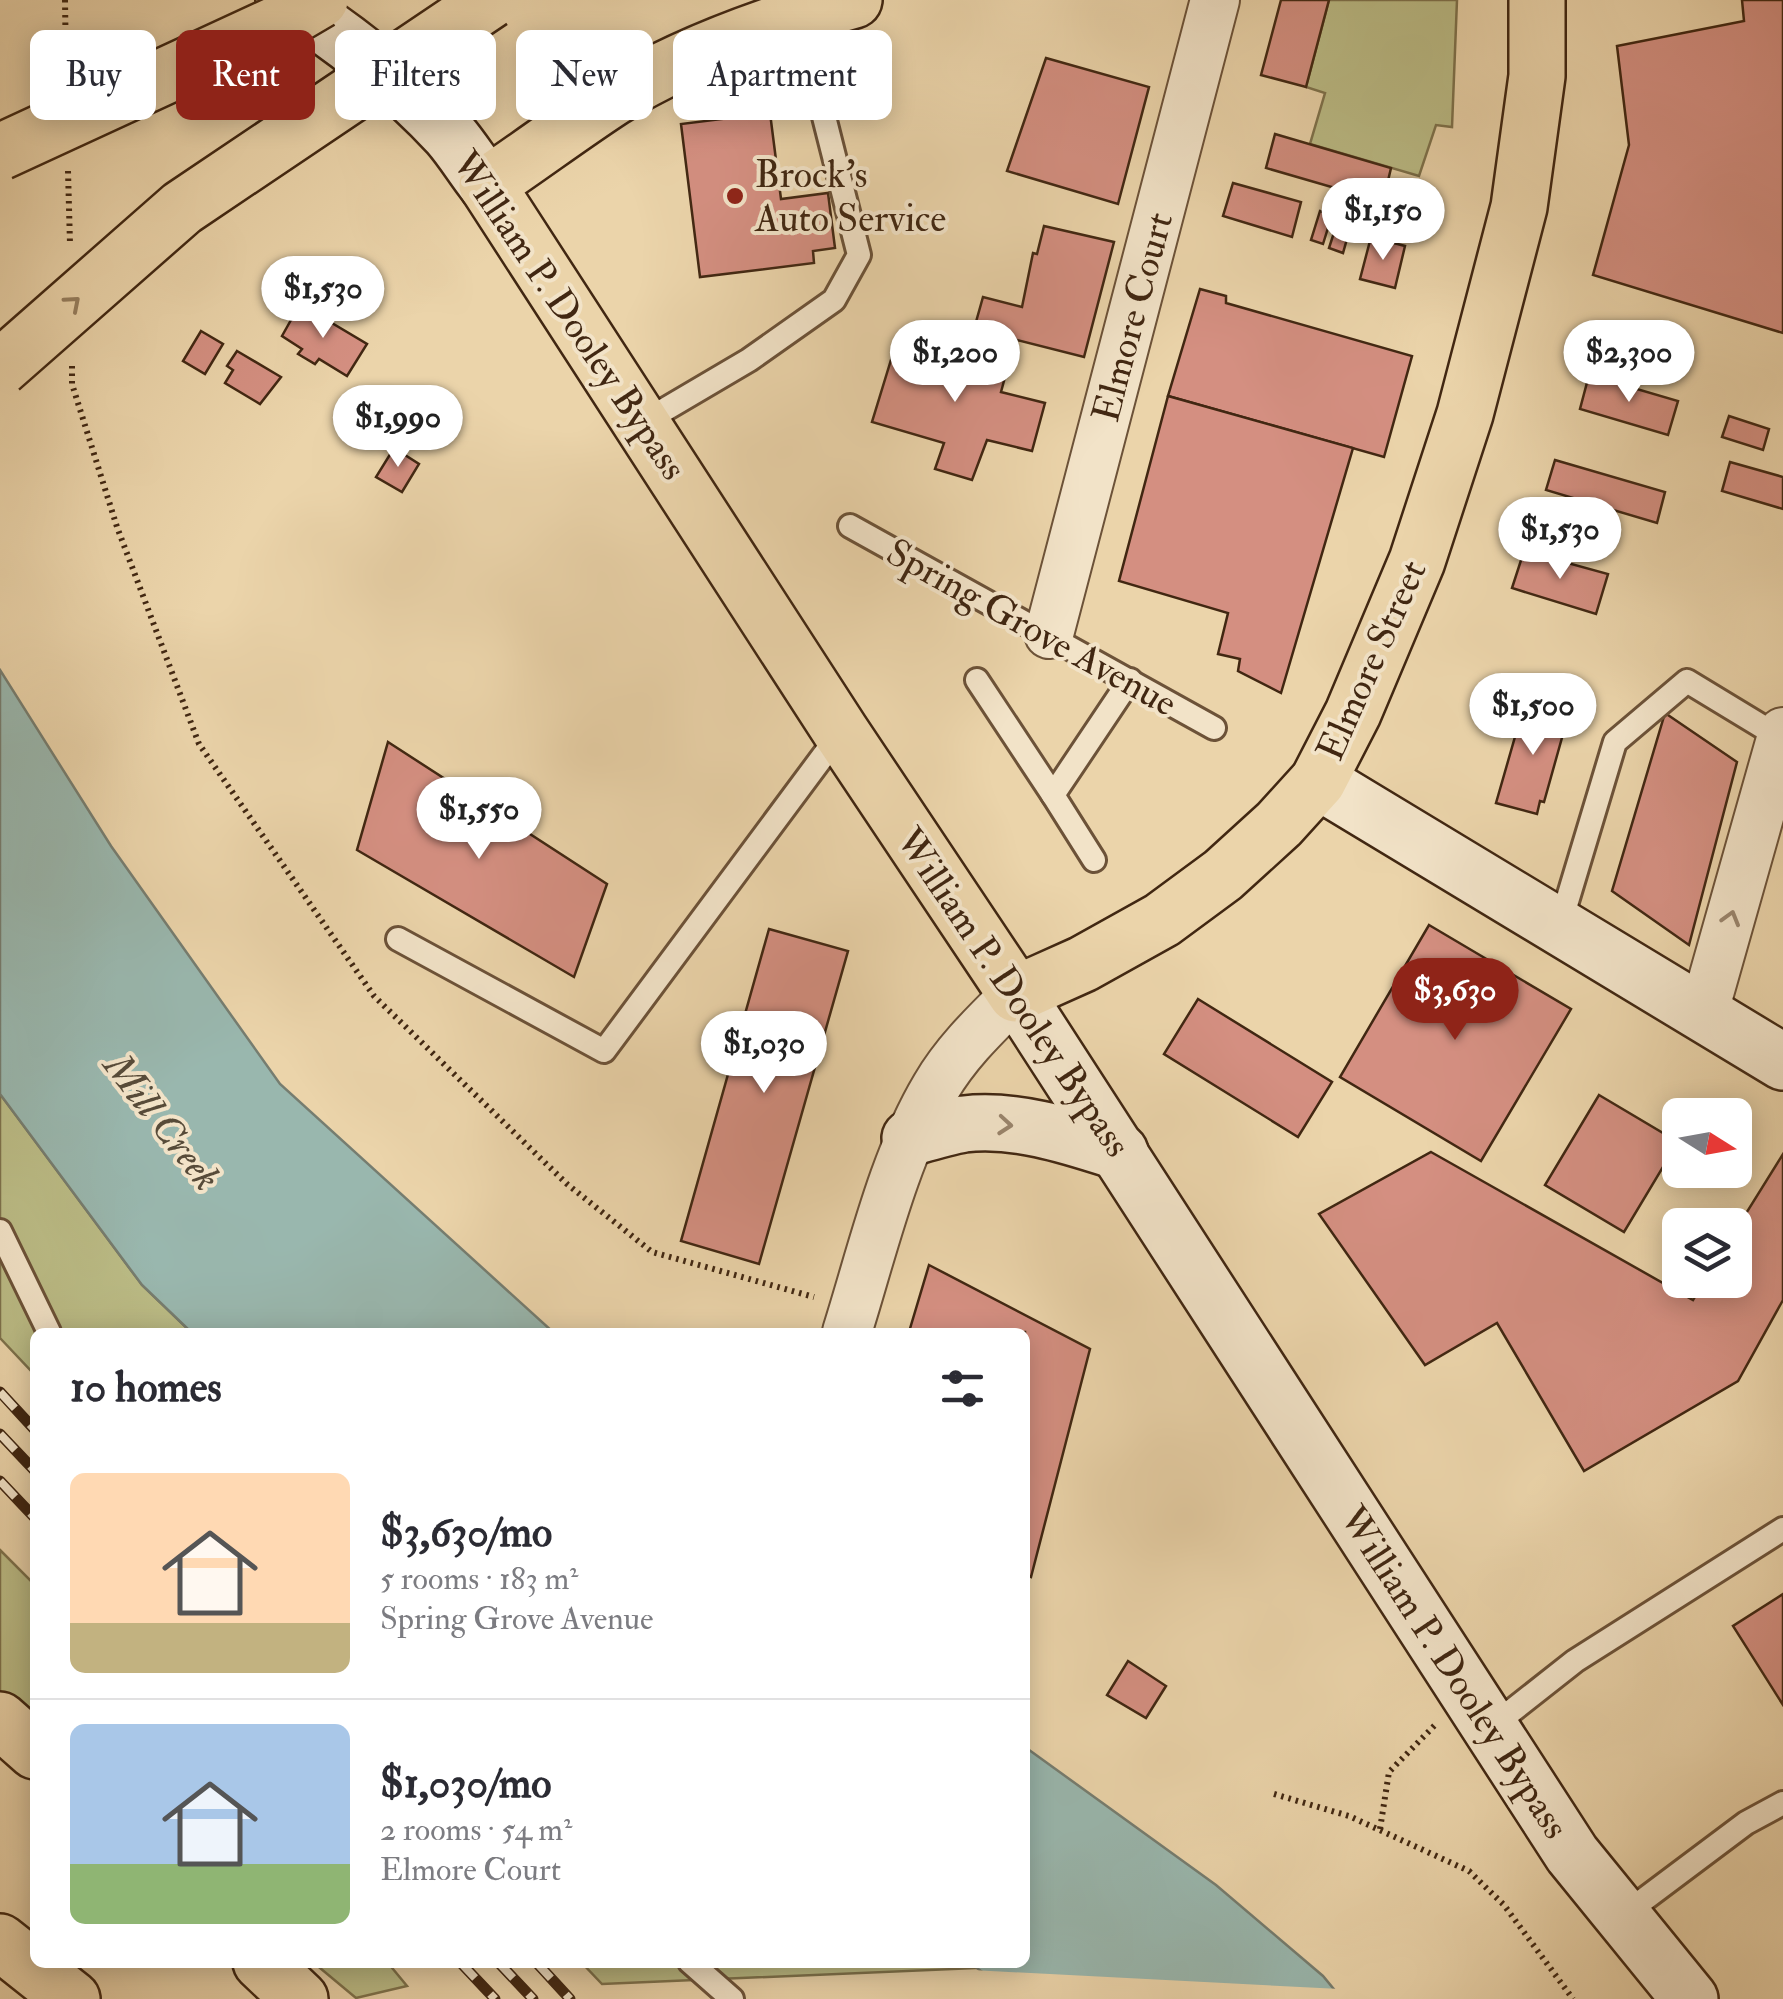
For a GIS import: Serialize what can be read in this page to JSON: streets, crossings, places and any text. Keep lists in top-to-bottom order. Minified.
{"streets":{"main road":["William P. Dooley Bypass","Elmore Street"],"street":["Elmore Court"],"lane":["Spring Grove Avenue"]},"crossings":[["William P. Dooley Bypass","Elmore Street"],["Elmore Court","Spring Grove Avenue"]],"water":["Mill Creek"],"places":["Brock's Auto Service"],"north":"right","page":{"chip":["Buy","Rent","Filters","New","Apartment"],"price":["$1,150","$1,530","$1,200","$2,300","$1,990","$1,530","$1,500","$1,550","$3,630","$1,030"],"heading":"10 homes","list":[{"name":"$3,630/mo","note":"5 rooms · 183 m² · Spring Grove Avenue"},{"name":"$1,030/mo","note":"2 rooms · 54 m² · Elmore Court"}]}}
